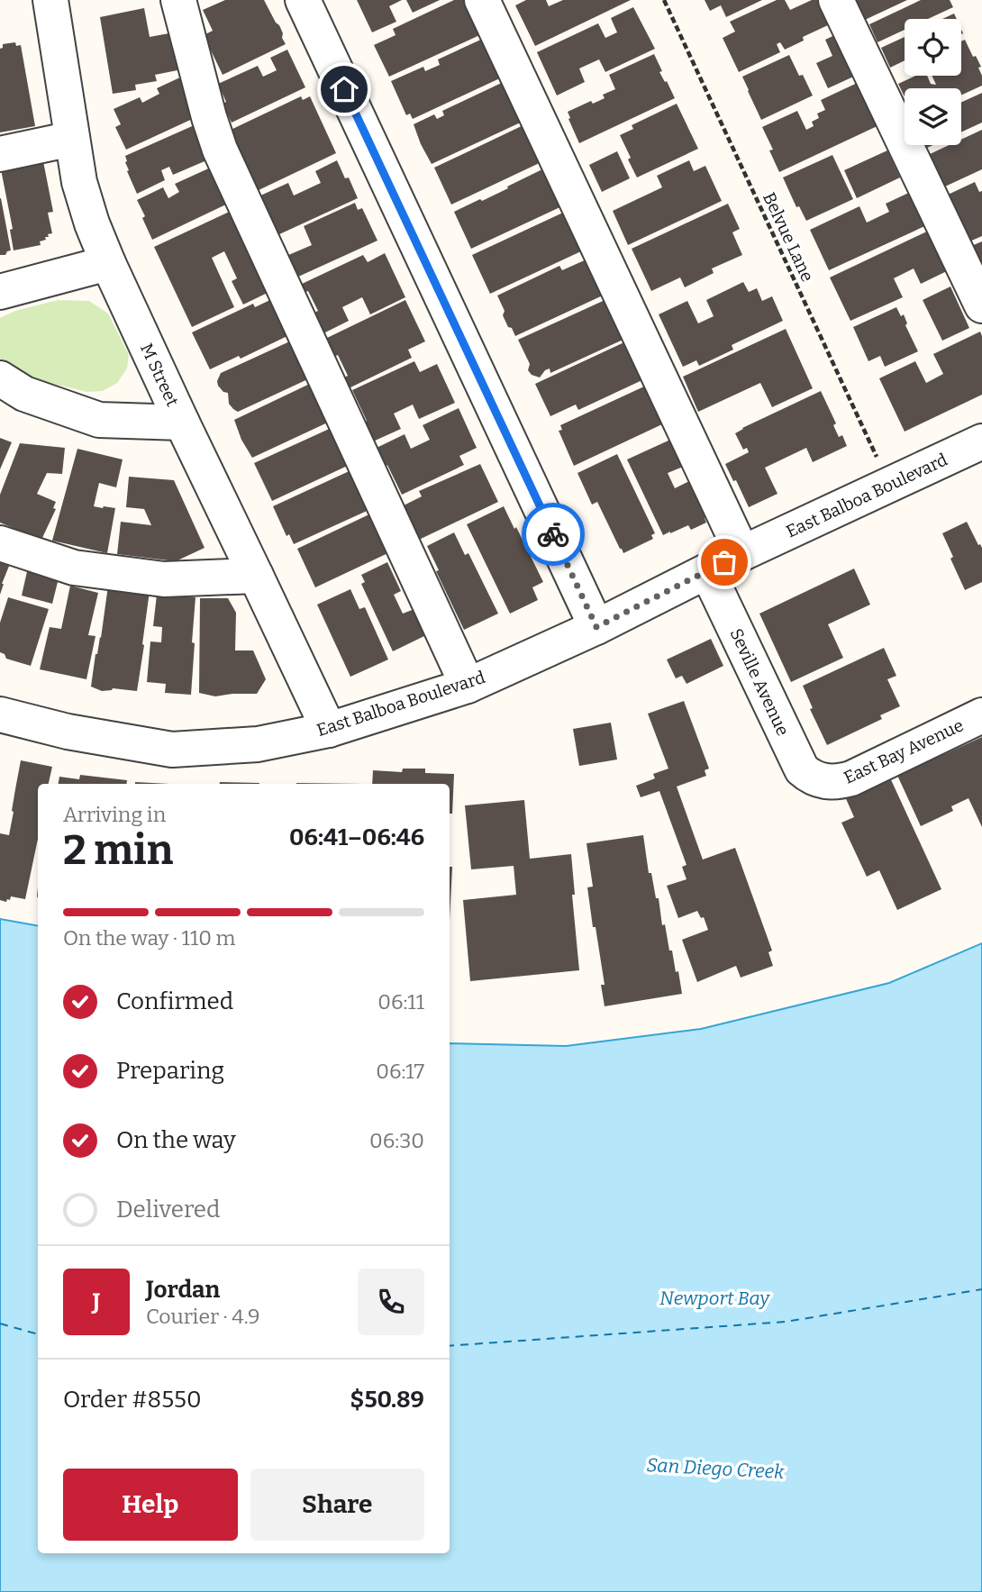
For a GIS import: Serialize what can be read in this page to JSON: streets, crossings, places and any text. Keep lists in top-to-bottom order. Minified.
{"streets":{"street":["M Street","East Balboa Boulevard","Seville Avenue","East Bay Avenue"],"path":["Belvue Lane"]},"crossings":[["Belvue Lane","East Balboa Boulevard"],["M Street","East Balboa Boulevard"],["East Balboa Boulevard","Seville Avenue"],["Seville Avenue","East Bay Avenue"]],"water":["Newport Bay","San Diego Creek"],"page":{"heading":["2 min","Arriving in","06:41–06:46"],"panel":["Jordan","Courier · 4.9","Order #8550","$50.89"],"bar":"On the way · 110 m","list":[["Confirmed","06:11"],["Preparing","06:17"],["On the way","06:30"],"Delivered"],"round":"J","buttons":["Help","Share"]}}
